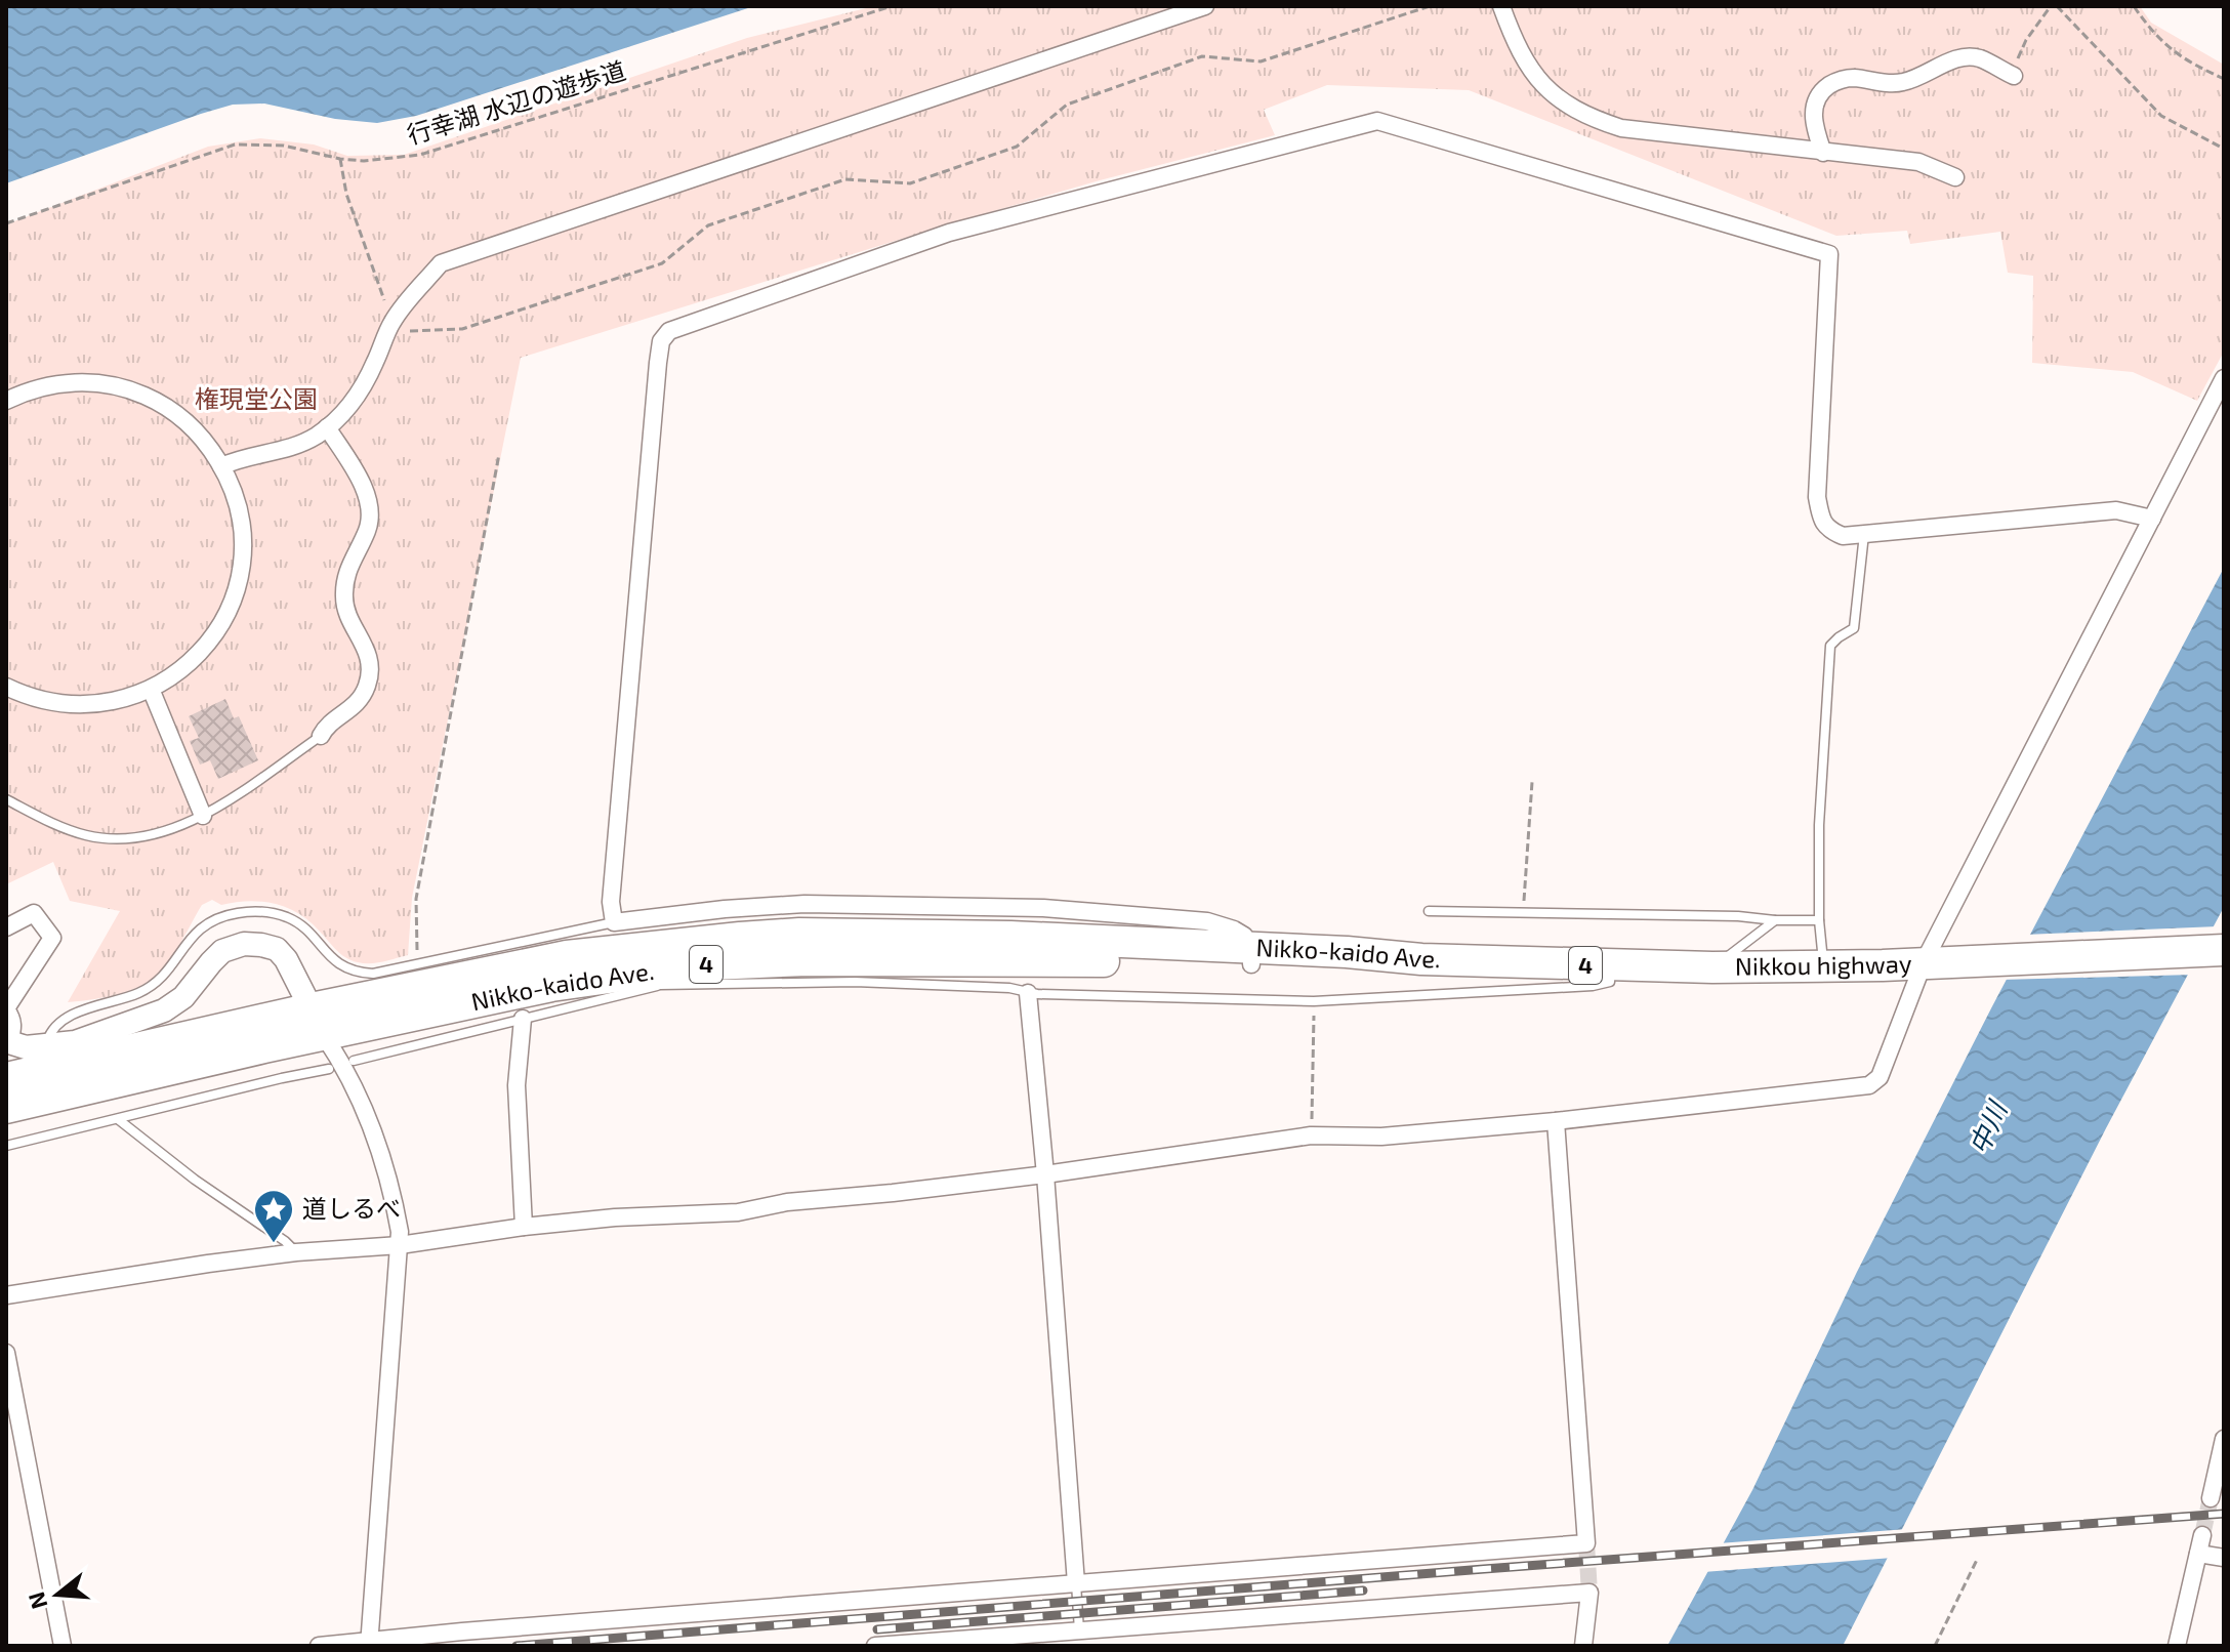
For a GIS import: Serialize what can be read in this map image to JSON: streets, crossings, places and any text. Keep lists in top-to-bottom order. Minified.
{"streets":{"highway":["Nikko-kaido Ave.","4","Nikkou highway"],"path":["行幸湖 水辺の遊歩道"]},"crossings":[["Nikko-kaido Ave.","Nikkou highway"]],"water":["中川"],"parks":["権現堂公園"],"places":{"place":["道しるべ"]},"north":"left"}
